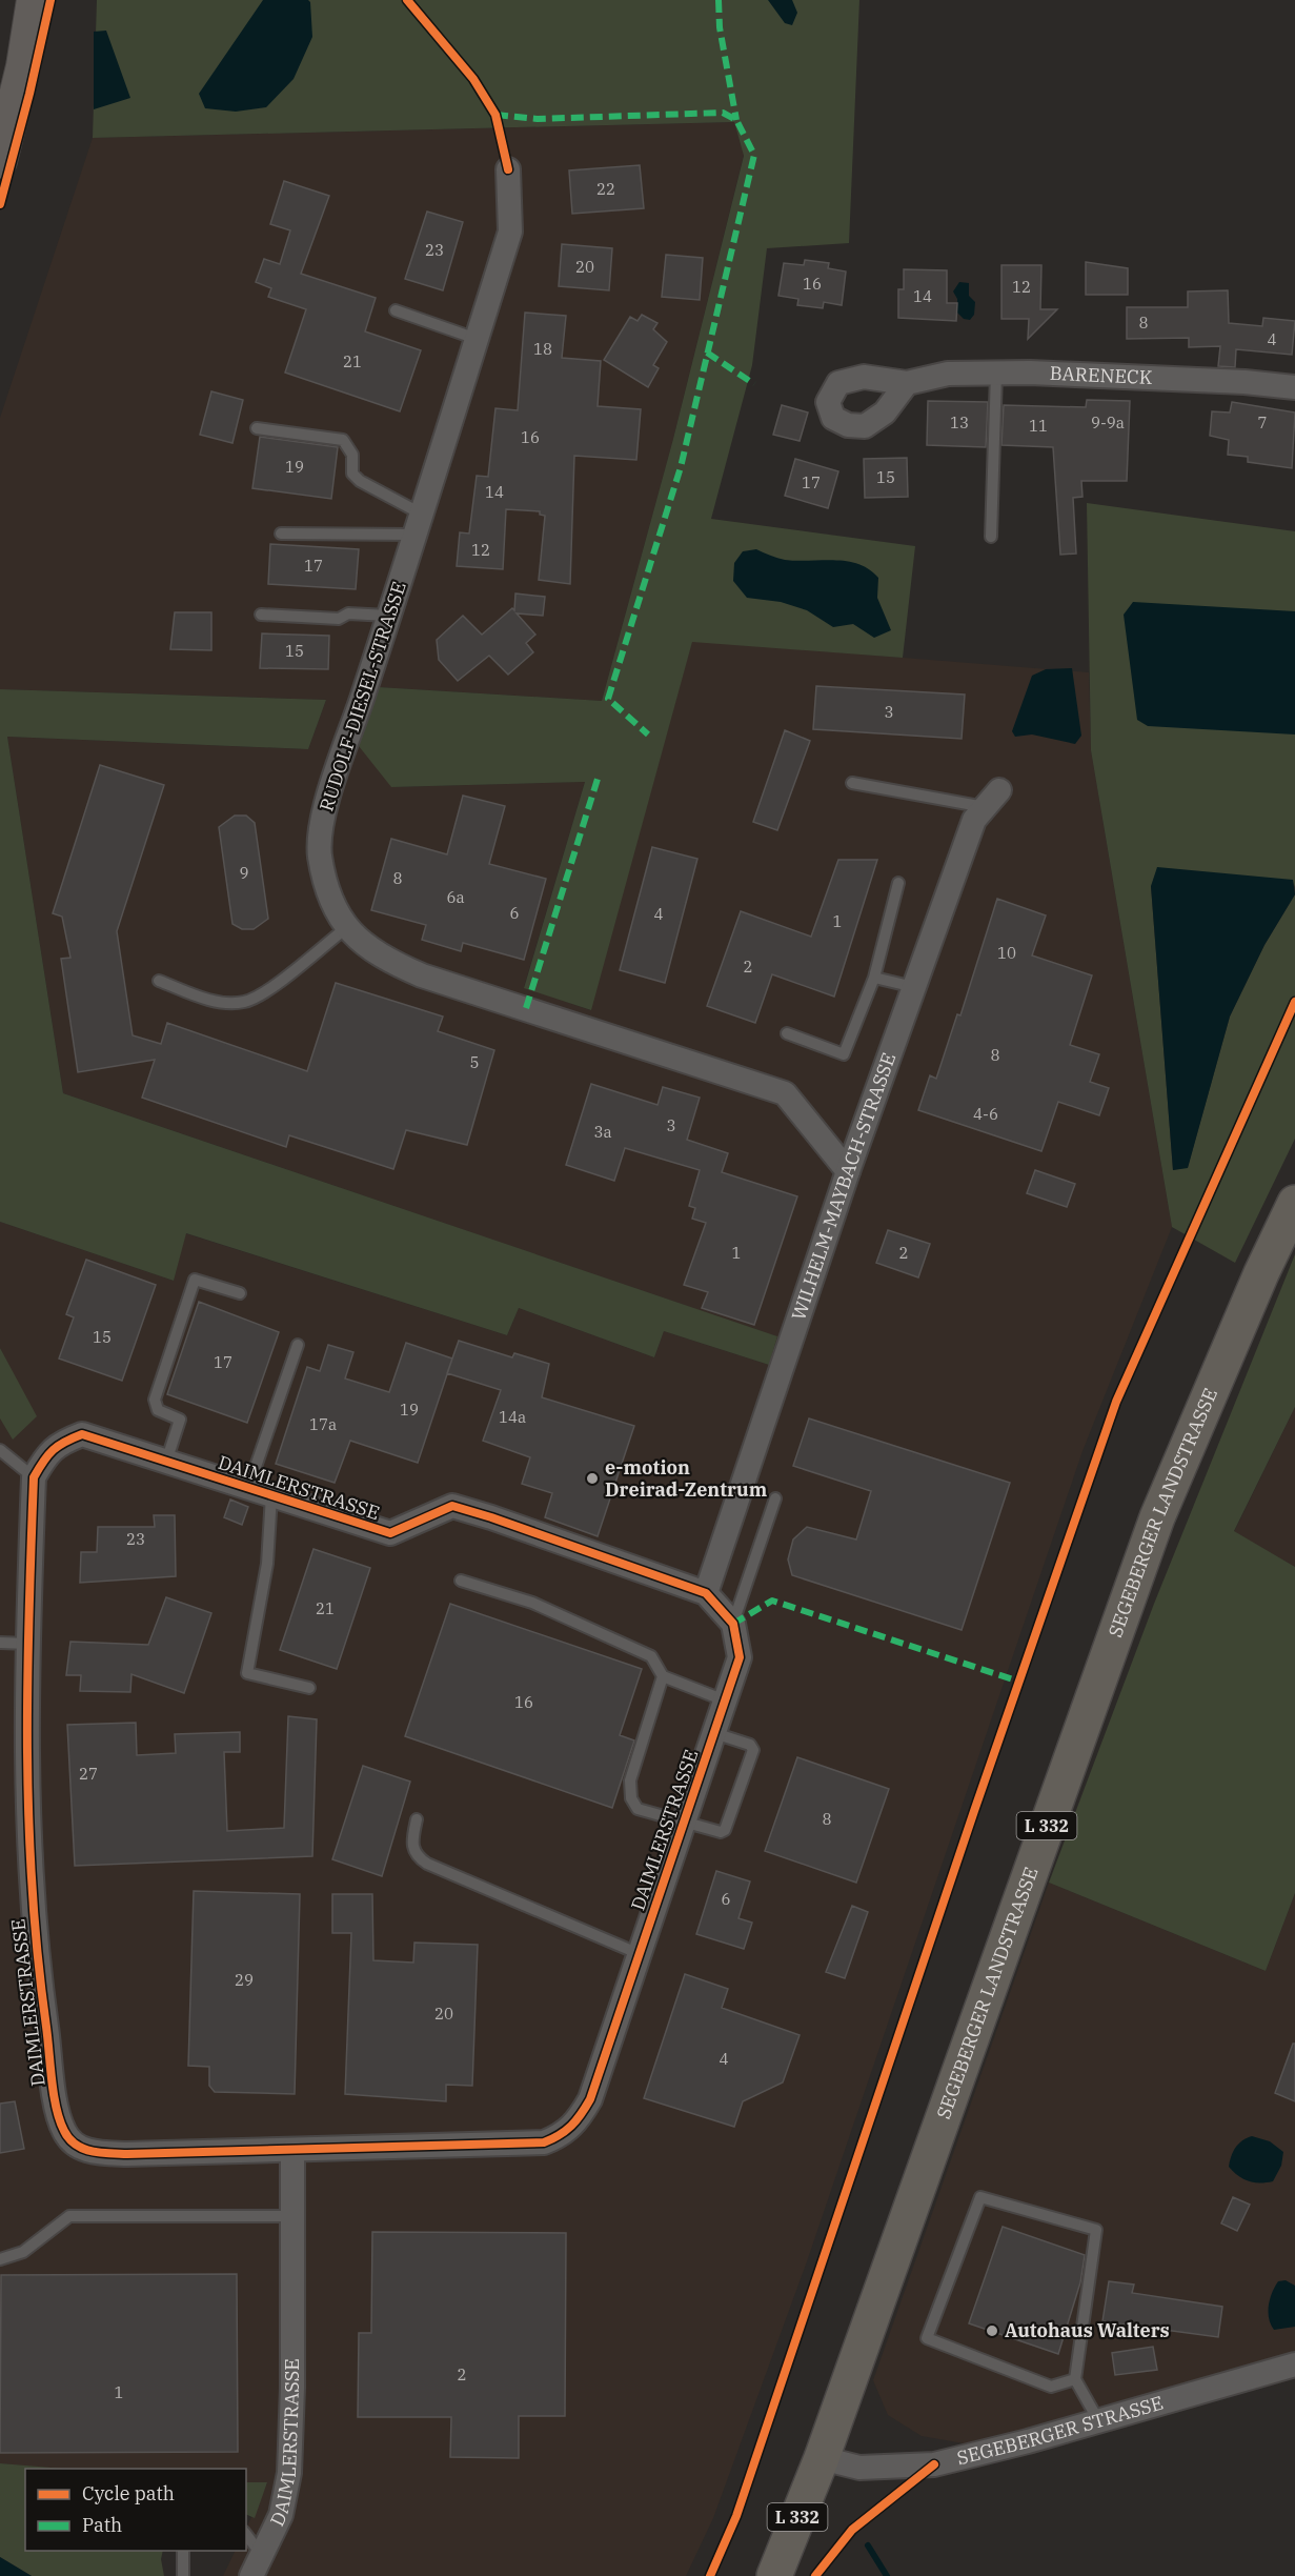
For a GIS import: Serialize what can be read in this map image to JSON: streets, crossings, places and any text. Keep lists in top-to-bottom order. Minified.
{"streets":{"main road":["SEGEBERGER LANDSTRASSE","L 332"],"street":["BARENECK","RUDOLF-DIESEL-STRASSE","WILHELM-MAYBACH-STRASSE","DAIMLERSTRASSE","SEGEBERGER STRASSE"]},"crossings":[["RUDOLF-DIESEL-STRASSE","WILHELM-MAYBACH-STRASSE"],["WILHELM-MAYBACH-STRASSE","DAIMLERSTRASSE"],["SEGEBERGER LANDSTRASSE","SEGEBERGER STRASSE"]],"places":["e-motion Dreirad-Zentrum","Autohaus Walters"],"house_numbers":["22","23","20","16","12","14","8","4","18","21","13","9-9a","7","11","16","19","15","17","14","12","17","15","3","9","8","6a","6","4","1","10","2","8","5","4-6","3","3a","1","2","15","17","19","14a","17a","23","21","16","27","8","6","29","20","4","2","1"],"legend":["Cycle path","Path"]}
